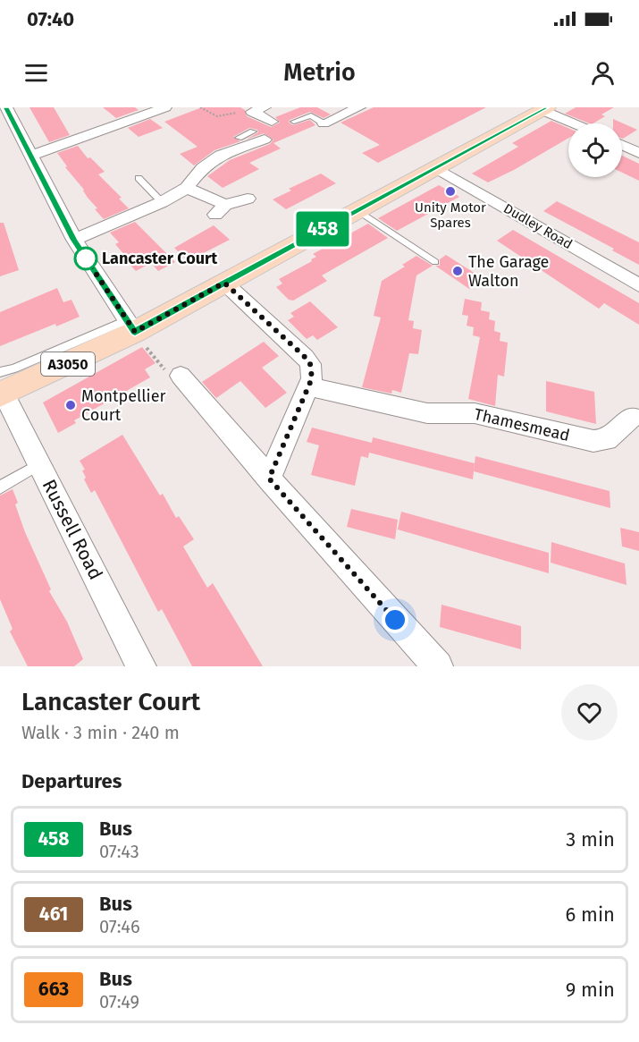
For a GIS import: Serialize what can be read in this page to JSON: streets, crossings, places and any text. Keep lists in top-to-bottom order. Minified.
{"streets":{"main road":["A3050"],"street":["Dudley Road","Thamesmead","Russell Road"]},"crossings":[["Dudley Road","A3050"],["A3050","Russell Road"]],"places":["Unity Motor Spares","Lancaster Court","The Garage Walton","Montpellier Court"],"lines":["bus line 458"],"page":{"status":"07:40","header":"Metrio","on_map":"458","heading":[["Lancaster Court","Walk · 3 min · 240 m"],"Departures"],"list":[{"mark":"458","name":"Bus","note":"07:43","value":"3 min"},{"mark":"461","name":"Bus","note":"07:46","value":"6 min"},{"mark":"663","name":"Bus","note":"07:49","value":"9 min"}]}}
